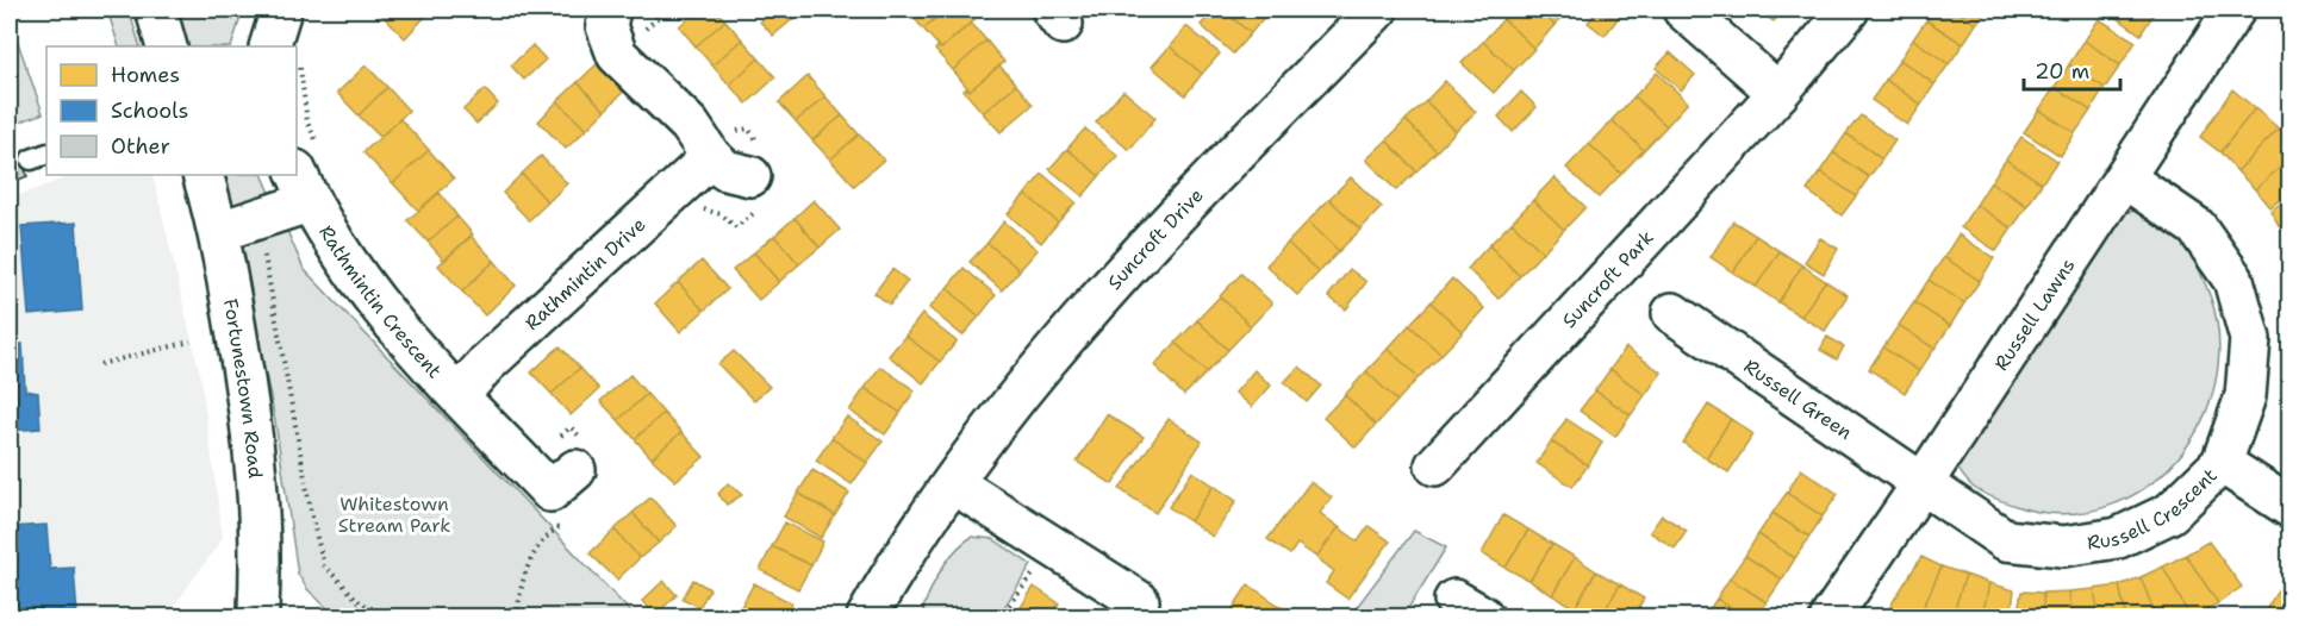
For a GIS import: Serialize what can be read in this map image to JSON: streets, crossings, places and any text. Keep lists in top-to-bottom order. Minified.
{"streets":{"street":["Suncroft Drive","Rathmintin Drive","Suncroft Park","Rathmintin Crescent","Russell Lawns","Fortunestown Road","Russell Green","Russell Crescent"]},"crossings":[["Rathmintin Drive","Rathmintin Crescent"],["Rathmintin Crescent","Fortunestown Road"],["Russell Lawns","Russell Green"],["Russell Lawns","Russell Crescent"],["Russell Green","Russell Crescent"]],"parks":["Whitestown Stream Park"],"legend":["Homes","Schools","Other"],"scale_bar":"20 m"}
